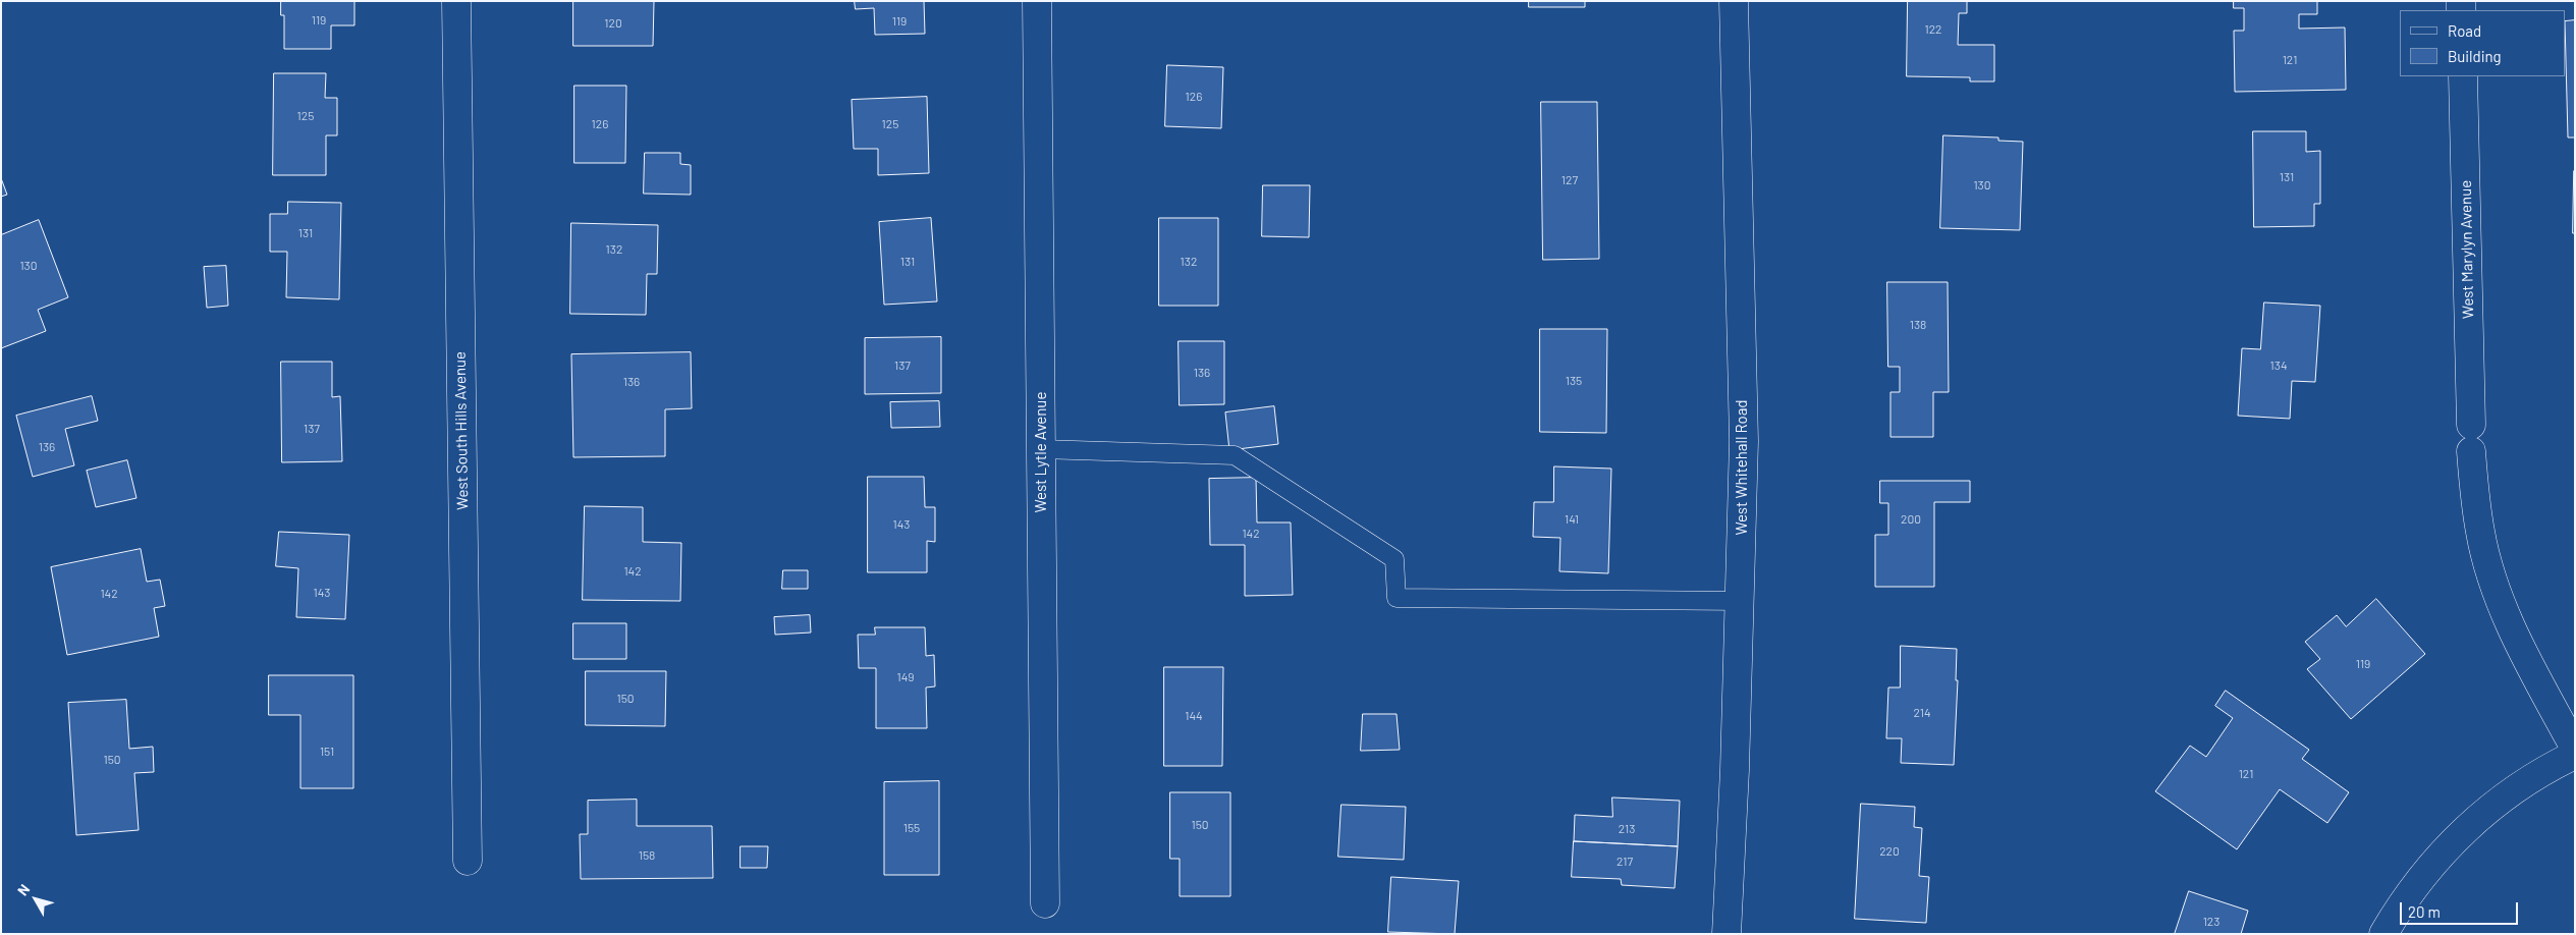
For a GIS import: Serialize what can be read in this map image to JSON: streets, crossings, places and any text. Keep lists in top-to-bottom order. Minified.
{"streets":{"street":["West Marylyn Avenue","West South Hills Avenue","West Lytle Avenue","West Whitehall Road"]},"house_numbers":["119","119","120","122","121","126","125","126","125","131","127","130","131","132","131","132","130","138","137","134","136","135","136","137","136","141","200","143","142","142","143","142","119","149","150","214","144","151","150","121","150","155","213","220","158","217","123"],"legend":["Road","Building"],"scale_bar":"20 m","north":"top left"}
